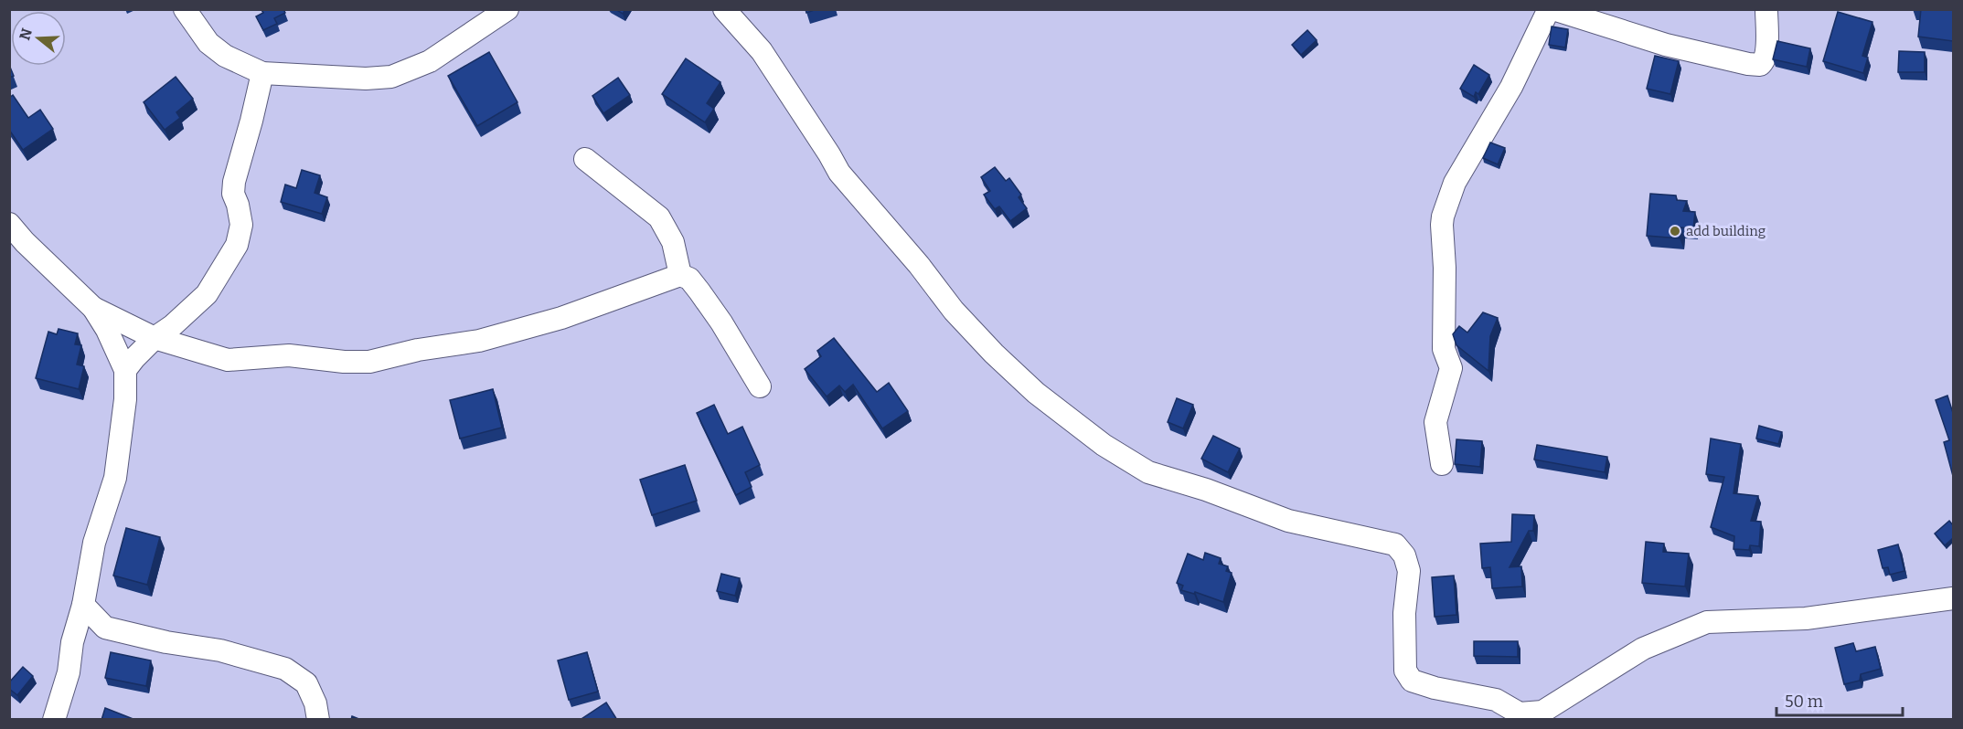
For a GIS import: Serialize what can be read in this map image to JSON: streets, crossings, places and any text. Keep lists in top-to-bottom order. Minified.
{"places":["add building"],"scale_bar":"50 m","north":"left"}
